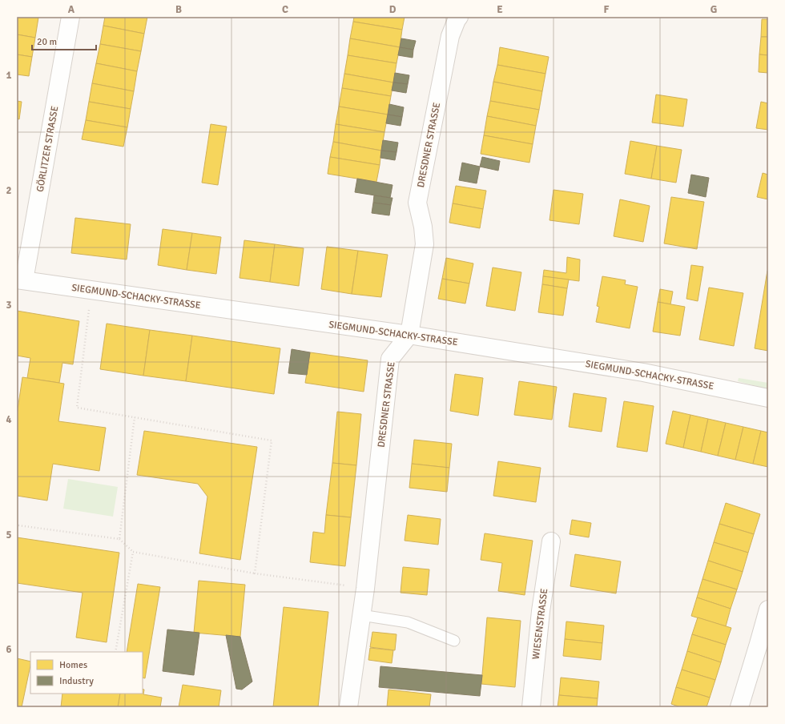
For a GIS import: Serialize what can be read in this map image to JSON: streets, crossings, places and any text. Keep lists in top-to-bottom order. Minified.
{"streets":{"street":["DRESDNER STRASSE","GÖRLITZER STRASSE","SIEGMUND-SCHACKY-STRASSE","WIESENSTRASSE"]},"crossings":[["DRESDNER STRASSE","SIEGMUND-SCHACKY-STRASSE"],["GÖRLITZER STRASSE","SIEGMUND-SCHACKY-STRASSE"]],"legend":["Homes","Industry"],"scale_bar":"20 m","grid":{"columns":["A","B","C","D","E","F","G"],"rows":["1","2","3","4","5","6"]}}
